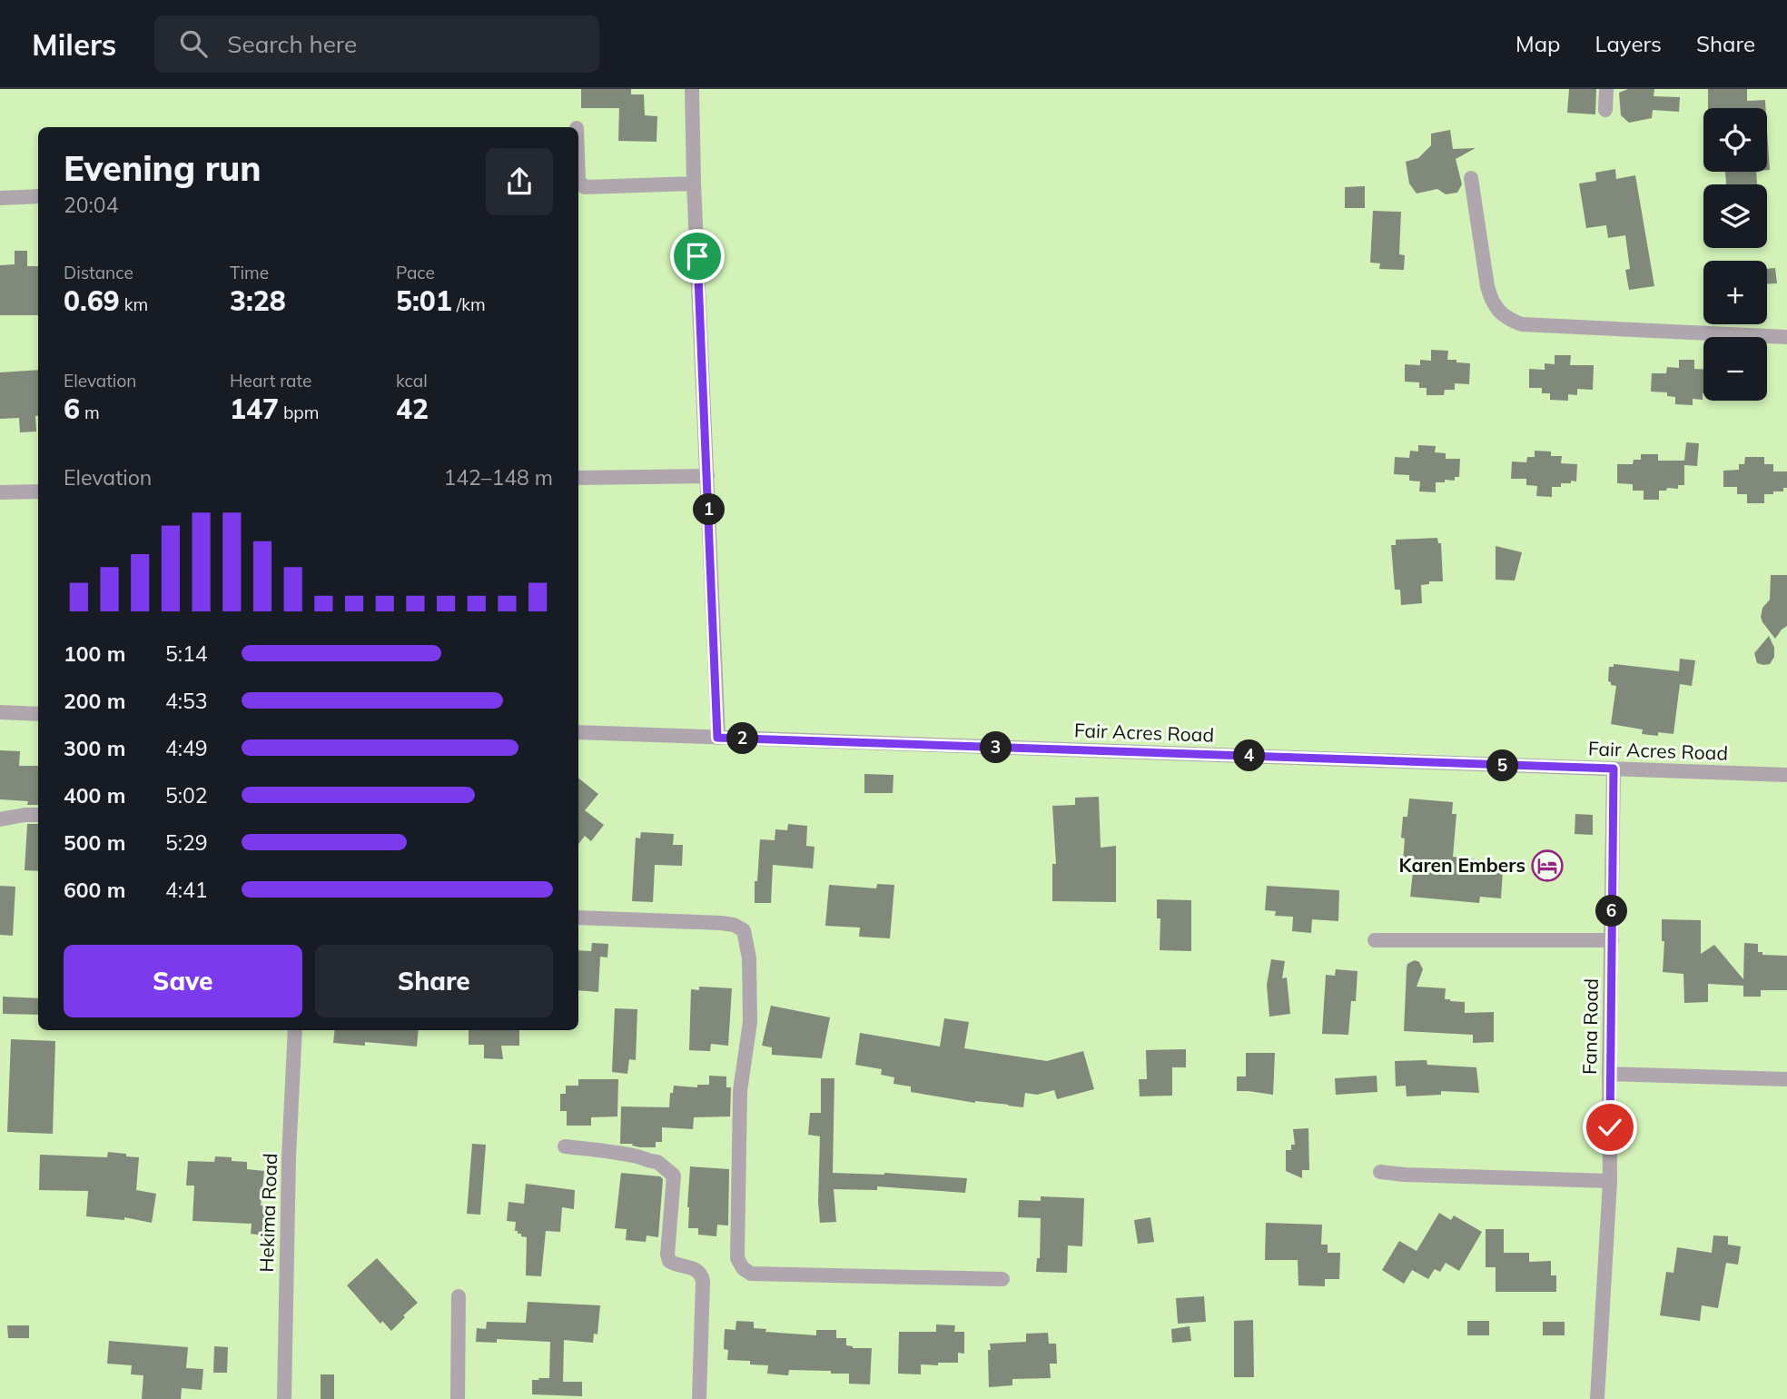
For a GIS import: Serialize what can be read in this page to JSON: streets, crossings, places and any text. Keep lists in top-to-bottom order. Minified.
{"streets":{"street":["Fair Acres Road","Fana Road","Hekima Road"]},"crossings":[["Fair Acres Road","Fana Road"]],"places":{"hotel":["Karen Embers"]},"page":{"header":"Milers","search":"Search here","nav":["Map","Layers","Share"],"map_buttons":["+","−"],"heading":["Evening run","20:04"],"stats":[["Distance","0.69 km"],["Time","3:28"],["Pace","5:01 /km"],["Elevation","6 m"],["Heart rate","147 bpm"],["kcal","42"]],"chart":["Elevation","142–148 m"],"pins":["1","2","3","4","5","6"],"list":[{"name":"100 m","note":"5:14"},{"name":"200 m","note":"4:53"},{"name":"300 m","note":"4:49"},{"name":"400 m","note":"5:02"},{"name":"500 m","note":"5:29"},{"name":"600 m","note":"4:41"}],"buttons":["Save","Share"]}}
